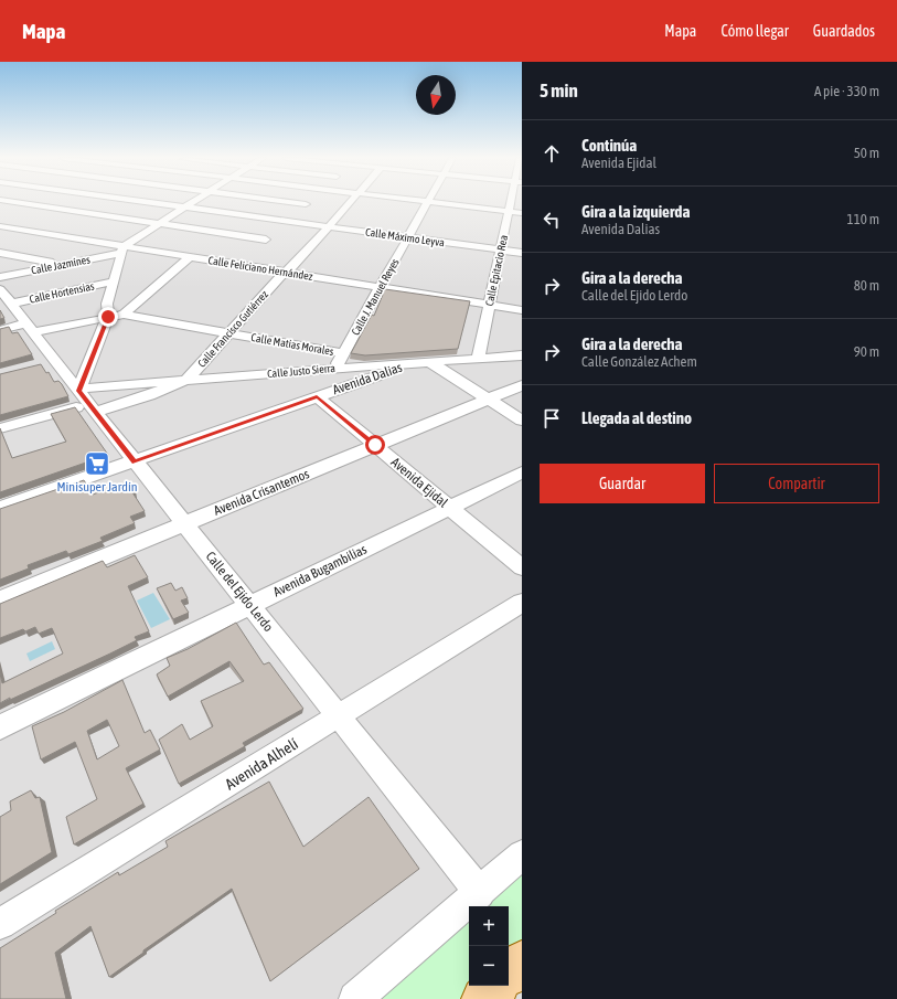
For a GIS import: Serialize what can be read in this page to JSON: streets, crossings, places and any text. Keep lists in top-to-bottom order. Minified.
{"streets":{"street":["Calle Máximo Leyva","Calle Jazmínes","Calle Feliciano Hernández","Calle Epitacio Rea","Calle Hortensias","Calle J. Manuel Reyes","Calle Francisco Gutiérrez","Calle Matías Morales","Calle Justo Sierra","Avenida Dalias","Avenida Ejidal","Avenida Crisantemos","Avenida Bugambilias","Calle del Ejido Lerdo","Avenida Alhelí"]},"crossings":[["Calle Máximo Leyva","Calle Epitacio Rea"],["Calle Máximo Leyva","Calle J. Manuel Reyes"],["Calle Máximo Leyva","Calle Francisco Gutiérrez"],["Calle Jazmínes","Calle Feliciano Hernández"],["Calle Jazmínes","Calle Hortensias"],["Calle Jazmínes","Calle del Ejido Lerdo"],["Calle Feliciano Hernández","Calle Epitacio Rea"],["Calle Feliciano Hernández","Calle J. Manuel Reyes"],["Calle Feliciano Hernández","Calle Francisco Gutiérrez"],["Calle Epitacio Rea","Calle Justo Sierra"],["Calle Hortensias","Calle del Ejido Lerdo"],["Calle J. Manuel Reyes","Calle Matías Morales"],["Calle J. Manuel Reyes","Calle Justo Sierra"],["Calle Francisco Gutiérrez","Calle Matías Morales"],["Calle Francisco Gutiérrez","Calle Justo Sierra"],["Calle Francisco Gutiérrez","Calle del Ejido Lerdo"],["Calle Matías Morales","Calle del Ejido Lerdo"],["Calle Justo Sierra","Avenida Dalias"],["Calle Justo Sierra","Calle del Ejido Lerdo"],["Avenida Dalias","Avenida Ejidal"],["Avenida Dalias","Calle del Ejido Lerdo"],["Avenida Ejidal","Avenida Crisantemos"],["Avenida Ejidal","Avenida Bugambilias"],["Avenida Crisantemos","Calle del Ejido Lerdo"],["Avenida Bugambilias","Calle del Ejido Lerdo"],["Calle del Ejido Lerdo","Avenida Alhelí"]],"places":{"supermarket":["Minisuper Jardín"]},"north":"bottom","page":{"header":"Mapa","nav":["Mapa","Cómo llegar","Guardados"],"heading":["5 min","A pie · 330 m"],"list":[["Continúa","Avenida Ejidal","50 m"],["Gira a la izquierda","Avenida Dalias","110 m"],["Gira a la derecha","Calle del Ejido Lerdo","80 m"],["Gira a la derecha","Calle González Achem","90 m"],"Llegada al destino"],"buttons":["Guardar","Compartir"],"map_buttons":["+","−"]}}
